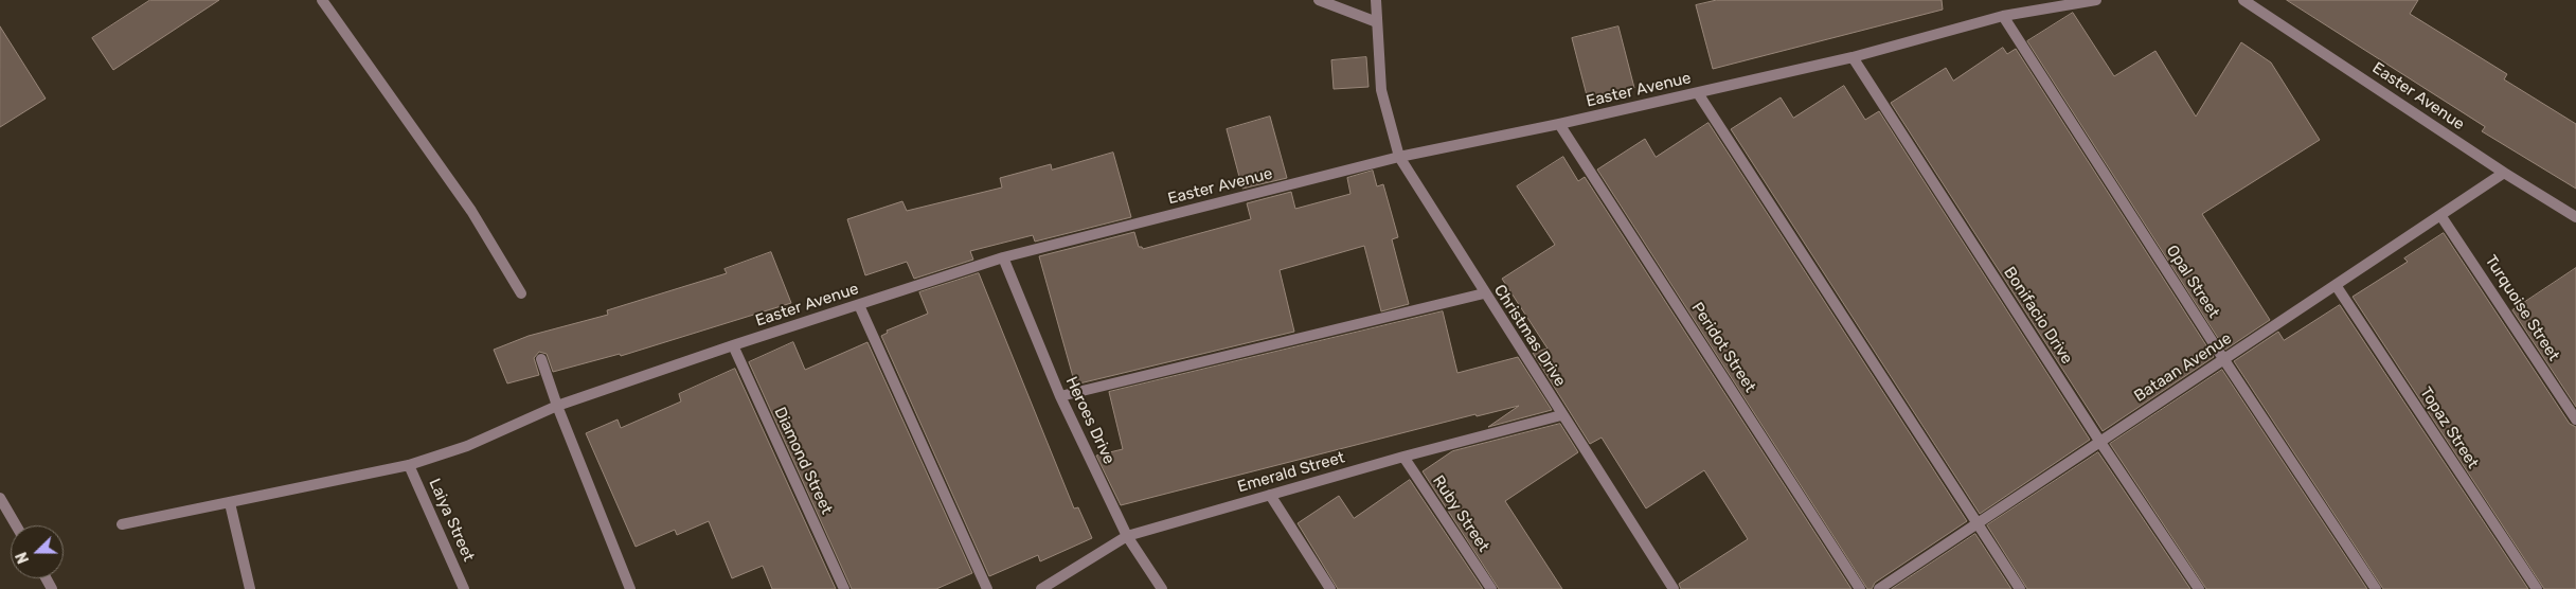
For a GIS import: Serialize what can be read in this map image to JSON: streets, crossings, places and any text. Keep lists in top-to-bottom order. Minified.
{"streets":{"street":["Easter Avenue","Opal Street","Turquoise Street","Bonifacio Drive","Christmas Drive","Peridot Street","Bataan Avenue","Heroes Drive","Topaz Street","Diamond Street","Emerald Street","Ruby Street","Laiya Street"]},"crossings":[["Easter Avenue","Opal Street"],["Easter Avenue","Bonifacio Drive"],["Easter Avenue","Christmas Drive"],["Easter Avenue","Peridot Street"],["Easter Avenue","Bataan Avenue"],["Easter Avenue","Heroes Drive"],["Easter Avenue","Diamond Street"],["Easter Avenue","Laiya Street"],["Opal Street","Bataan Avenue"],["Turquoise Street","Bataan Avenue"],["Bonifacio Drive","Bataan Avenue"],["Christmas Drive","Emerald Street"],["Bataan Avenue","Topaz Street"],["Heroes Drive","Emerald Street"],["Emerald Street","Ruby Street"]],"north":"left"}
